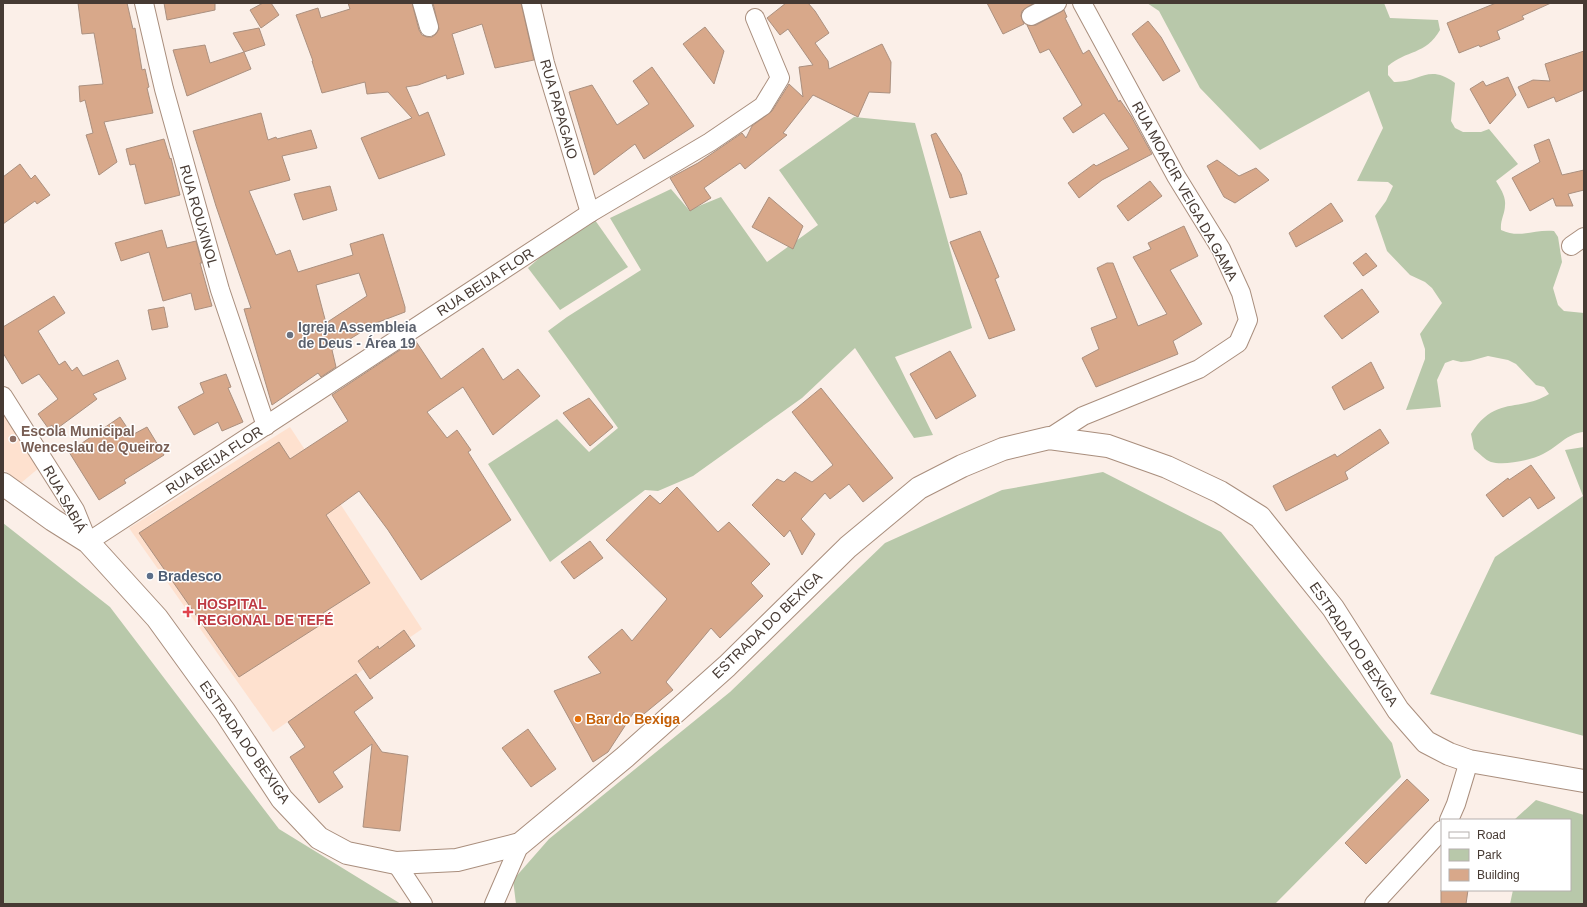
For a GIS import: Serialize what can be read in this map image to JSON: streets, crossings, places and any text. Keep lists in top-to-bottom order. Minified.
{"streets":{"street":["RUA PAPAGAIO","RUA MOACIR VEIGA DA GAMA","RUA ROUXINOL","RUA BEIJA FLOR","RUA SABIÁ","ESTRADA DO BEXIGA"]},"crossings":[["RUA PAPAGAIO","RUA BEIJA FLOR"],["RUA MOACIR VEIGA DA GAMA","ESTRADA DO BEXIGA"],["RUA ROUXINOL","RUA BEIJA FLOR"],["RUA BEIJA FLOR","RUA SABIÁ"],["RUA BEIJA FLOR","ESTRADA DO BEXIGA"],["RUA SABIÁ","ESTRADA DO BEXIGA"]],"places":{"other":["Igreja Assembleia de Deus - Área 19","Escola Municipal Wenceslau de Queiroz","Bradesco","Bar do Bexiga"],"health":["HOSPITAL REGIONAL DE TEFÉ"]},"legend":["Road","Park","Building"]}
